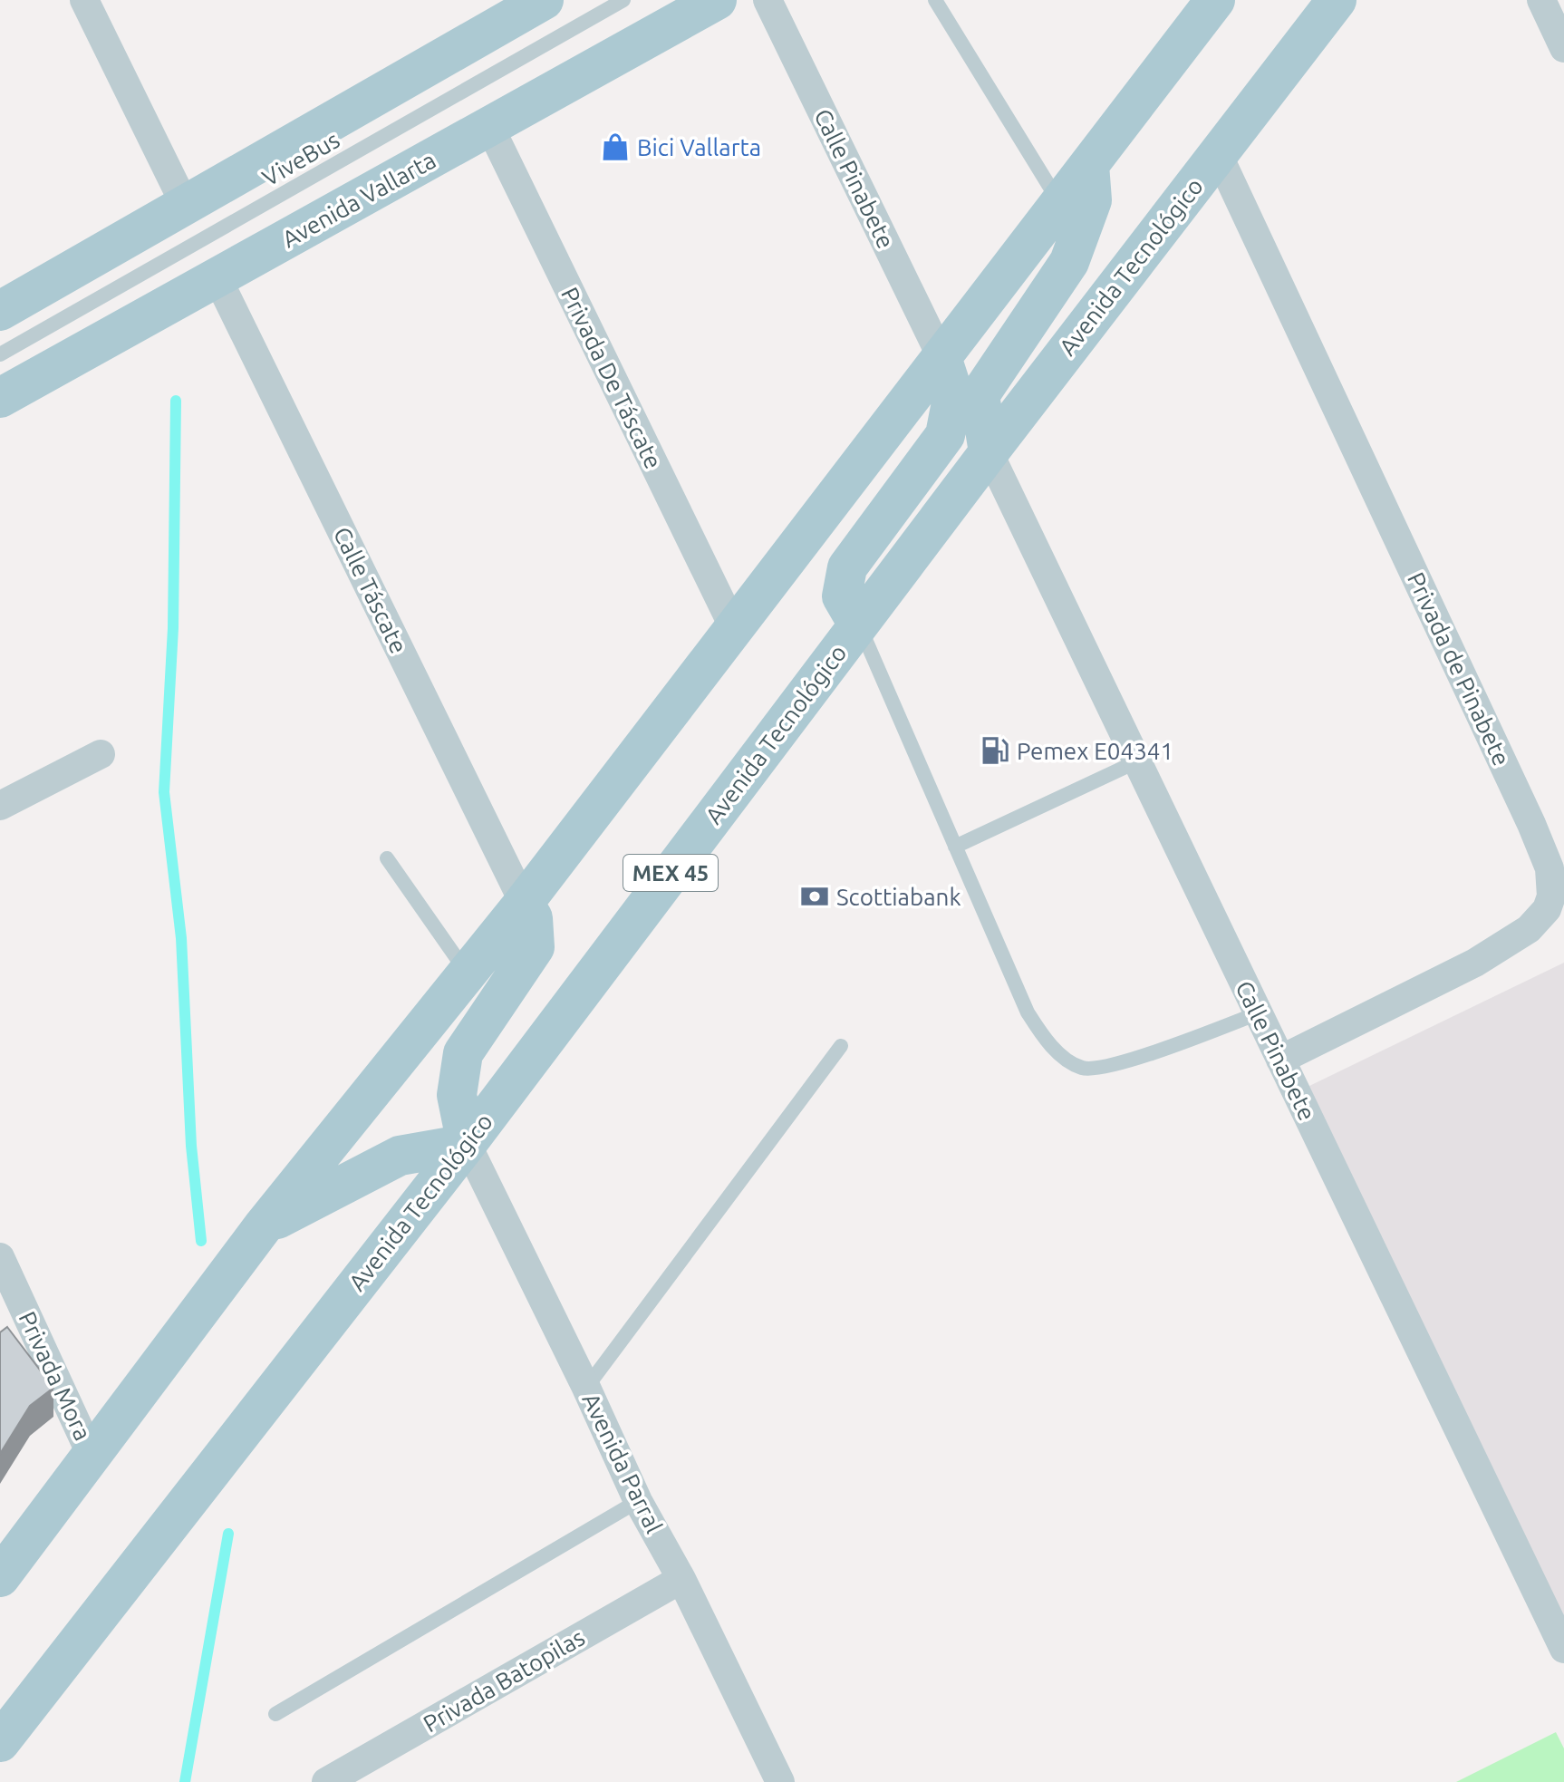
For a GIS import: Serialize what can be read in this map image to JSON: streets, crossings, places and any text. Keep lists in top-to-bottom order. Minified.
{"streets":{"main road":["Avenida Vallarta","Avenida Tecnológico","MEX 45"],"street":["Calle Pinabete","Privada De Táscate","Calle Táscate","Privada de Pinabete","Privada Mora","Avenida Parral","Privada Batopilas"],"lane":["ViveBus"]},"crossings":[["Calle Pinabete","Avenida Tecnológico"],["Calle Pinabete","Privada de Pinabete"],["Avenida Vallarta","Privada De Táscate"],["Avenida Vallarta","Calle Táscate"],["Avenida Tecnológico","Privada de Pinabete"],["Avenida Tecnológico","Avenida Parral"],["Avenida Parral","Privada Batopilas"]],"places":{"shop":["Bici Vallarta"],"fuel station":["Pemex E04341"],"bank":["Scottiabank"]}}
